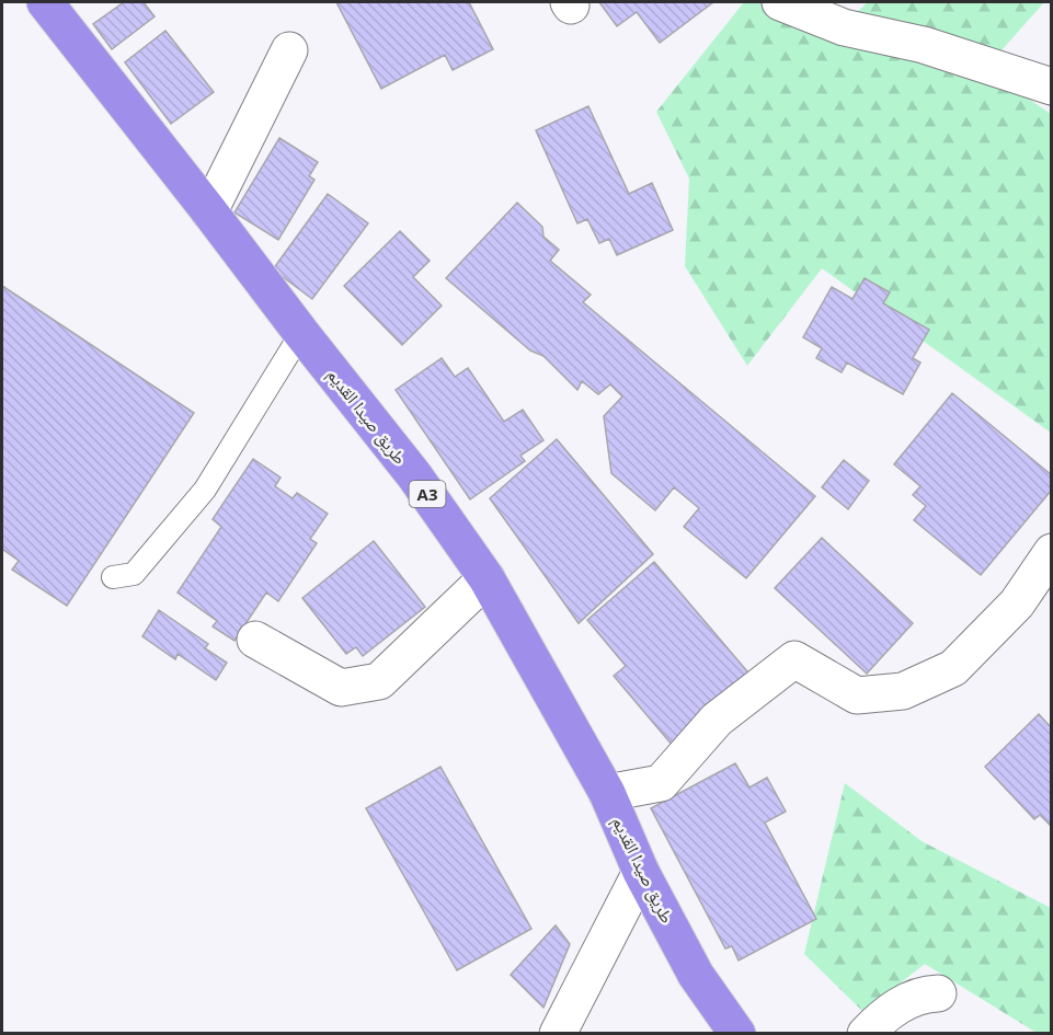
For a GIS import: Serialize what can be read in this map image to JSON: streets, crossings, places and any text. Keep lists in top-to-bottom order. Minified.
{"streets":{"highway":["طريق صيدا القديم","A3"]}}
